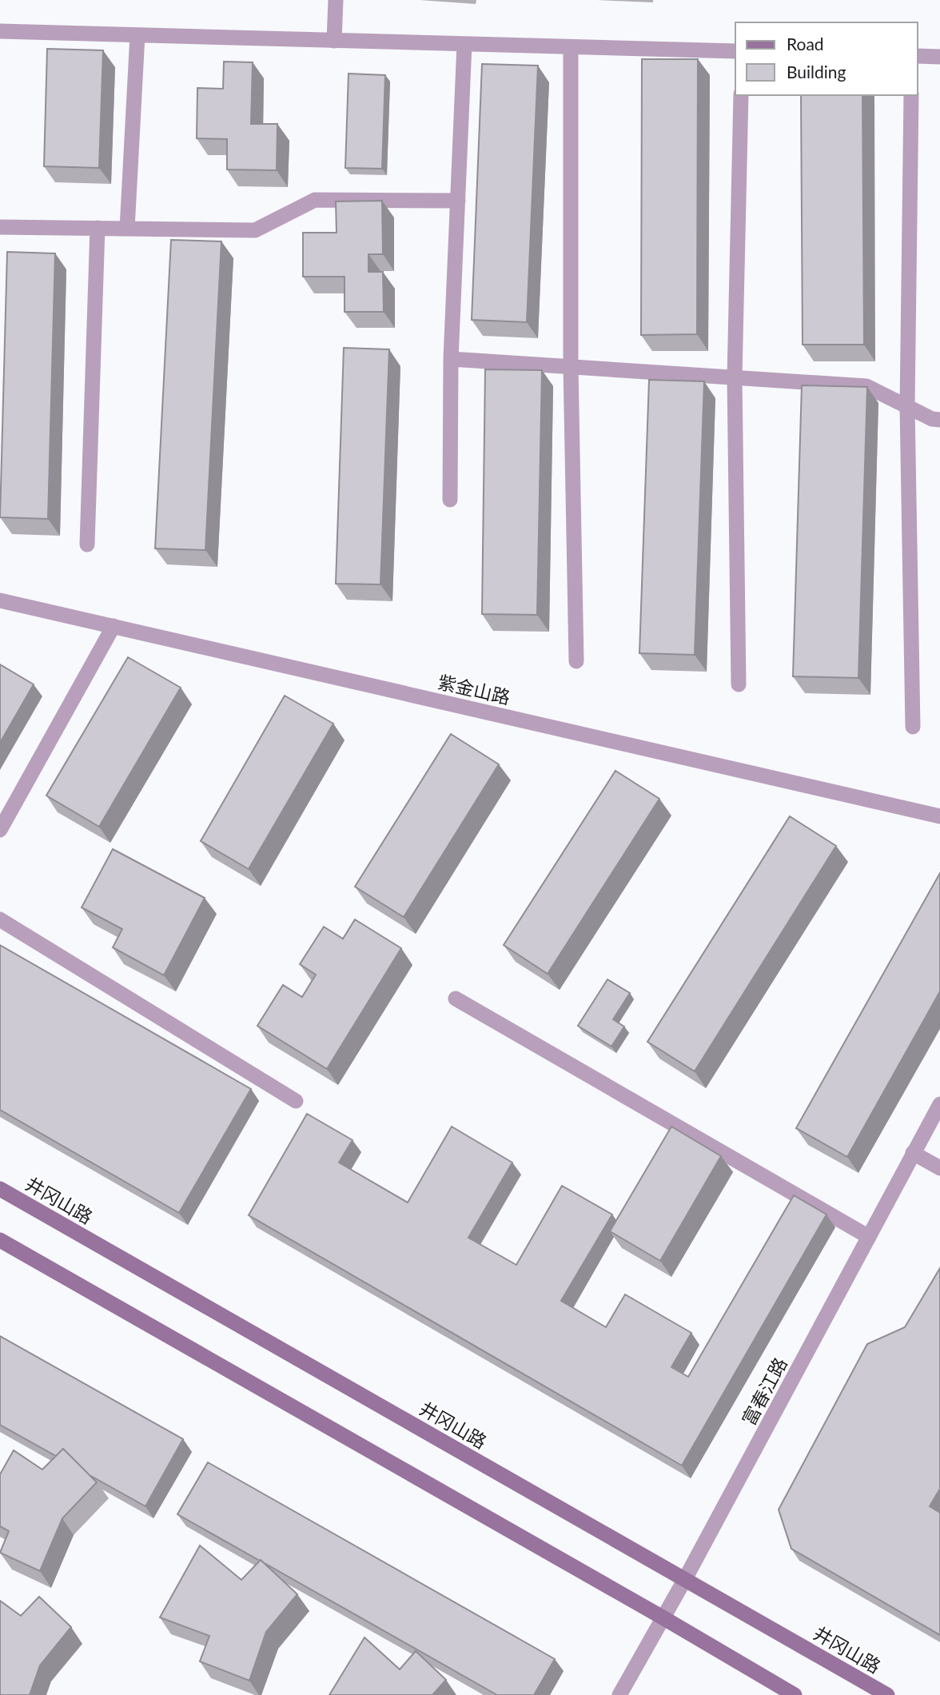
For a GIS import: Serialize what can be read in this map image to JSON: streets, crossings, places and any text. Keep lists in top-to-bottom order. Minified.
{"streets":{"main road":["井冈山路"],"street":["紫金山路","富春江路"]},"crossings":[["井冈山路","富春江路"]],"legend":["Road","Building"]}
